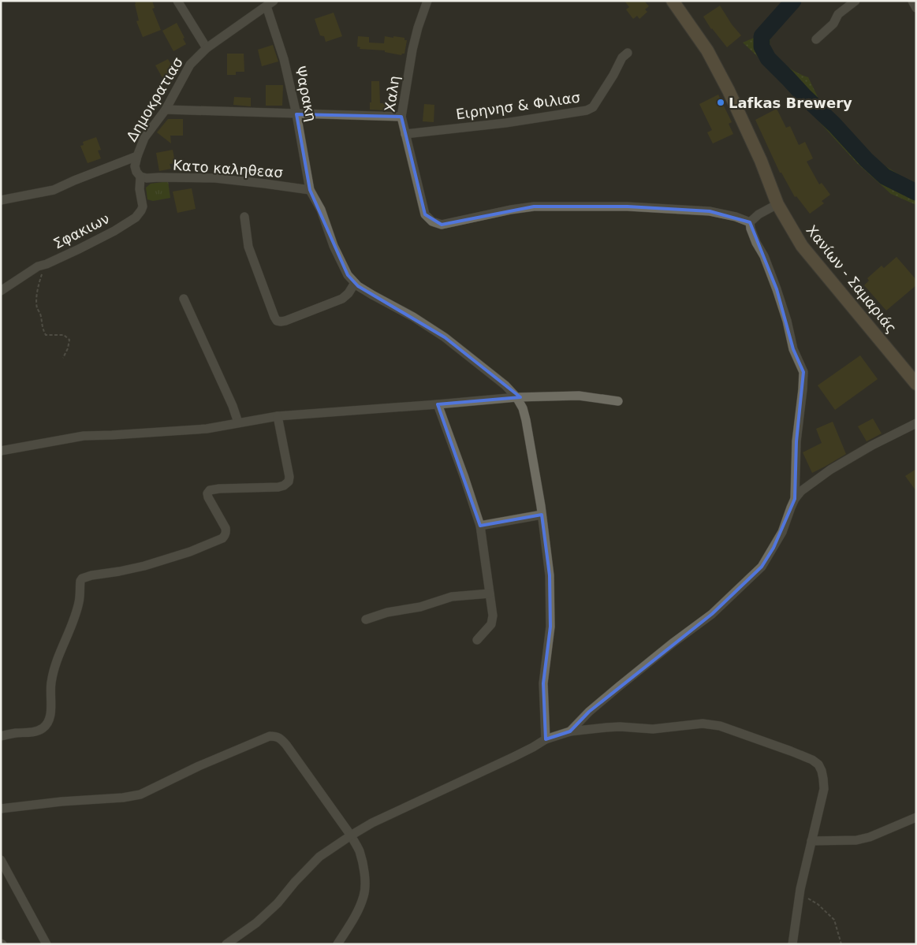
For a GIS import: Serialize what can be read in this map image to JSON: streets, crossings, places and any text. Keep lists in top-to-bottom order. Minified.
{"streets":{"main road":["Χανίων - Σαμαριάς"],"street":["Ψαρακη","Χαλη","Δημοκρατιασ","Ειρηνησ & Φιλιασ","Κατο καληθεασ","Σφακιων"]},"crossings":[["Ψαρακη","Δημοκρατιασ"],["Ψαρακη","Κατο καληθεασ"],["Χαλη","Ειρηνησ & Φιλιασ"],["Δημοκρατιασ","Κατο καληθεασ"],["Δημοκρατιασ","Σφακιων"],["Κατο καληθεασ","Σφακιων"]],"places":["Lafkas Brewery"]}
